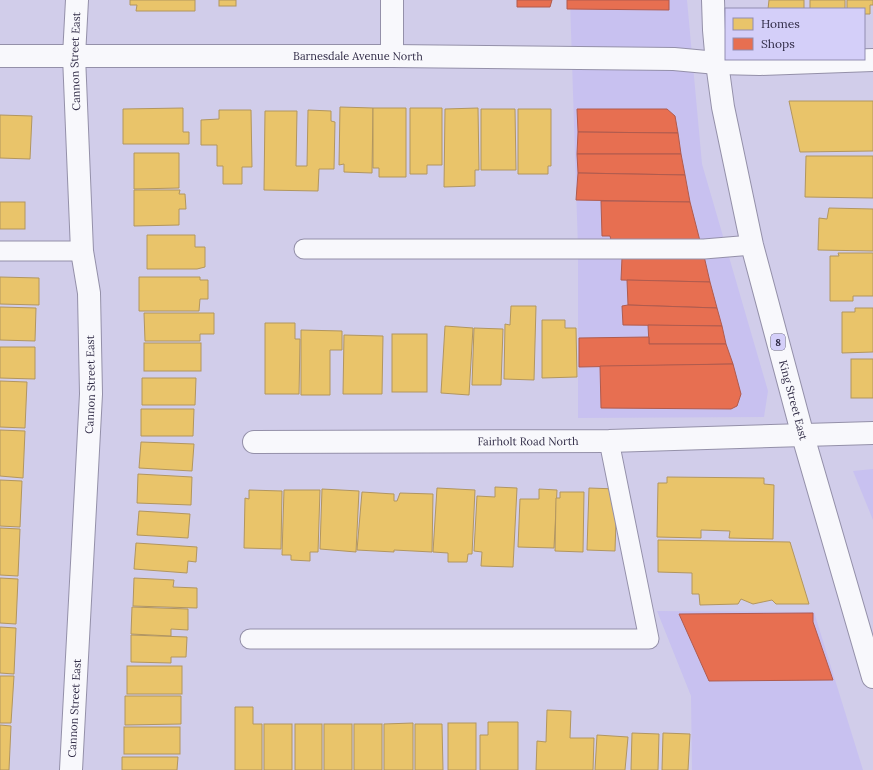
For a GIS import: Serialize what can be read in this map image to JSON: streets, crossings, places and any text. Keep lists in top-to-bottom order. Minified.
{"streets":{"street":["Barnesdale Avenue North","Cannon Street East","8","King Street East","Fairholt Road North"]},"crossings":[["Barnesdale Avenue North","Cannon Street East"],["Barnesdale Avenue North","King Street East"],["King Street East","Fairholt Road North"]],"legend":["Homes","Shops"]}
